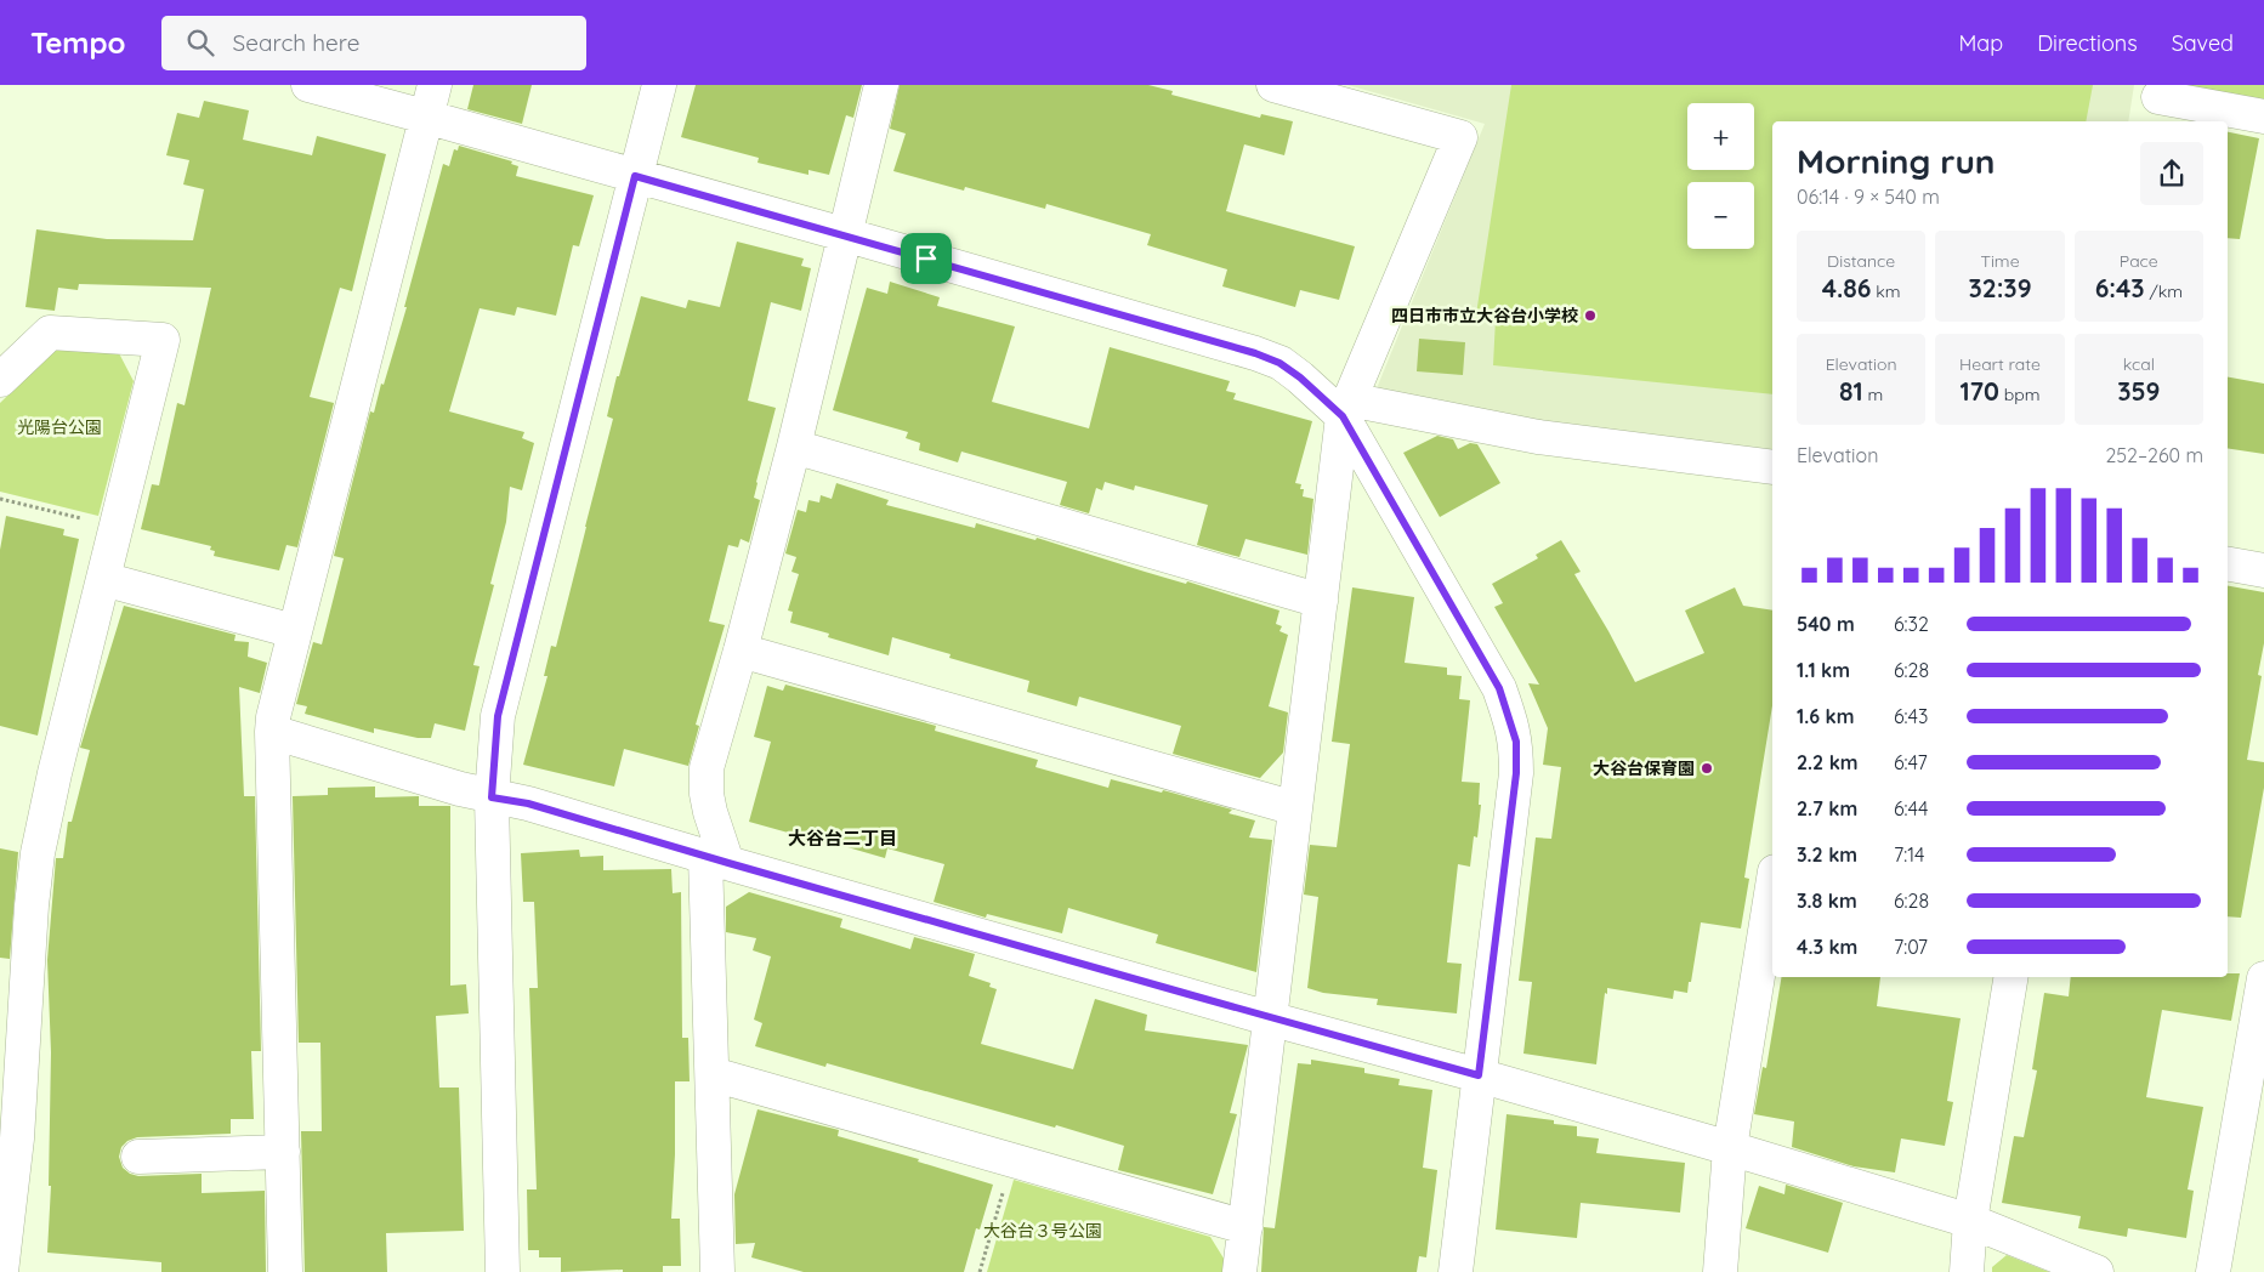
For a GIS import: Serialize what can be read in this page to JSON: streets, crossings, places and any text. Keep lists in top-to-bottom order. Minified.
{"districts":["大谷台二丁目"],"parks":["光陽台公園","大谷台３号公園"],"places":["四日市市立大谷台小学校","大谷台保育園"],"page":{"header":"Tempo","search":"Search here","nav":["Map","Directions","Saved"],"map_buttons":["+","−"],"heading":["Morning run","06:14 · 9 × 540 m"],"stats":[["Distance","4.86 km"],["Time","32:39"],["Pace","6:43 /km"],["Elevation","81 m"],["Heart rate","170 bpm"],["kcal","359"]],"chart":["Elevation","252–260 m"],"list":[{"name":"540 m","note":"6:32"},{"name":"1.1 km","note":"6:28"},{"name":"1.6 km","note":"6:43"},{"name":"2.2 km","note":"6:47"},{"name":"2.7 km","note":"6:44"},{"name":"3.2 km","note":"7:14"},{"name":"3.8 km","note":"6:28"},{"name":"4.3 km","note":"7:07"}]}}
